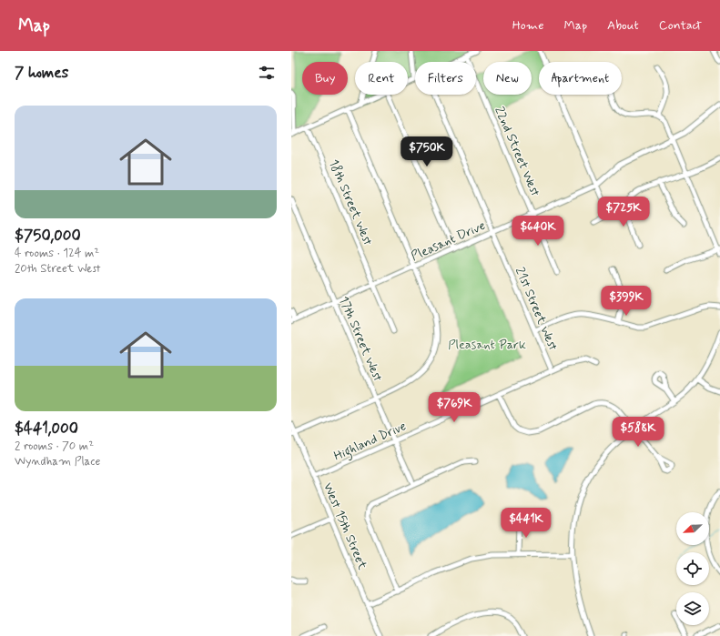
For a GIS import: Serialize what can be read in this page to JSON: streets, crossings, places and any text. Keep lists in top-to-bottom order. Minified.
{"streets":{"street":["22nd Street West","18th Street West","Pleasant Drive","21st Street West","17th Street West","Highland Drive","West 15th Street"]},"crossings":[["22nd Street West","Pleasant Drive"],["18th Street West","Pleasant Drive"],["Pleasant Drive","21st Street West"],["Pleasant Drive","17th Street West"],["21st Street West","Highland Drive"],["17th Street West","Highland Drive"],["Highland Drive","West 15th Street"]],"parks":["Pleasant Park"],"north":"bottom left","page":{"header":"Map","nav":["Home","Map","About","Contact"],"heading":"7 homes","chip":["Buy","Rent","Filters","New","Apartment"],"list":[{"name":"$750,000","note":"4 rooms · 124 m² · 20th Street West"},{"name":"$441,000","note":"2 rooms · 70 m² · Wyndham Place"}],"price":["$750K","$725K","$640K","$399K","$769K","$588K","$441K"]}}
